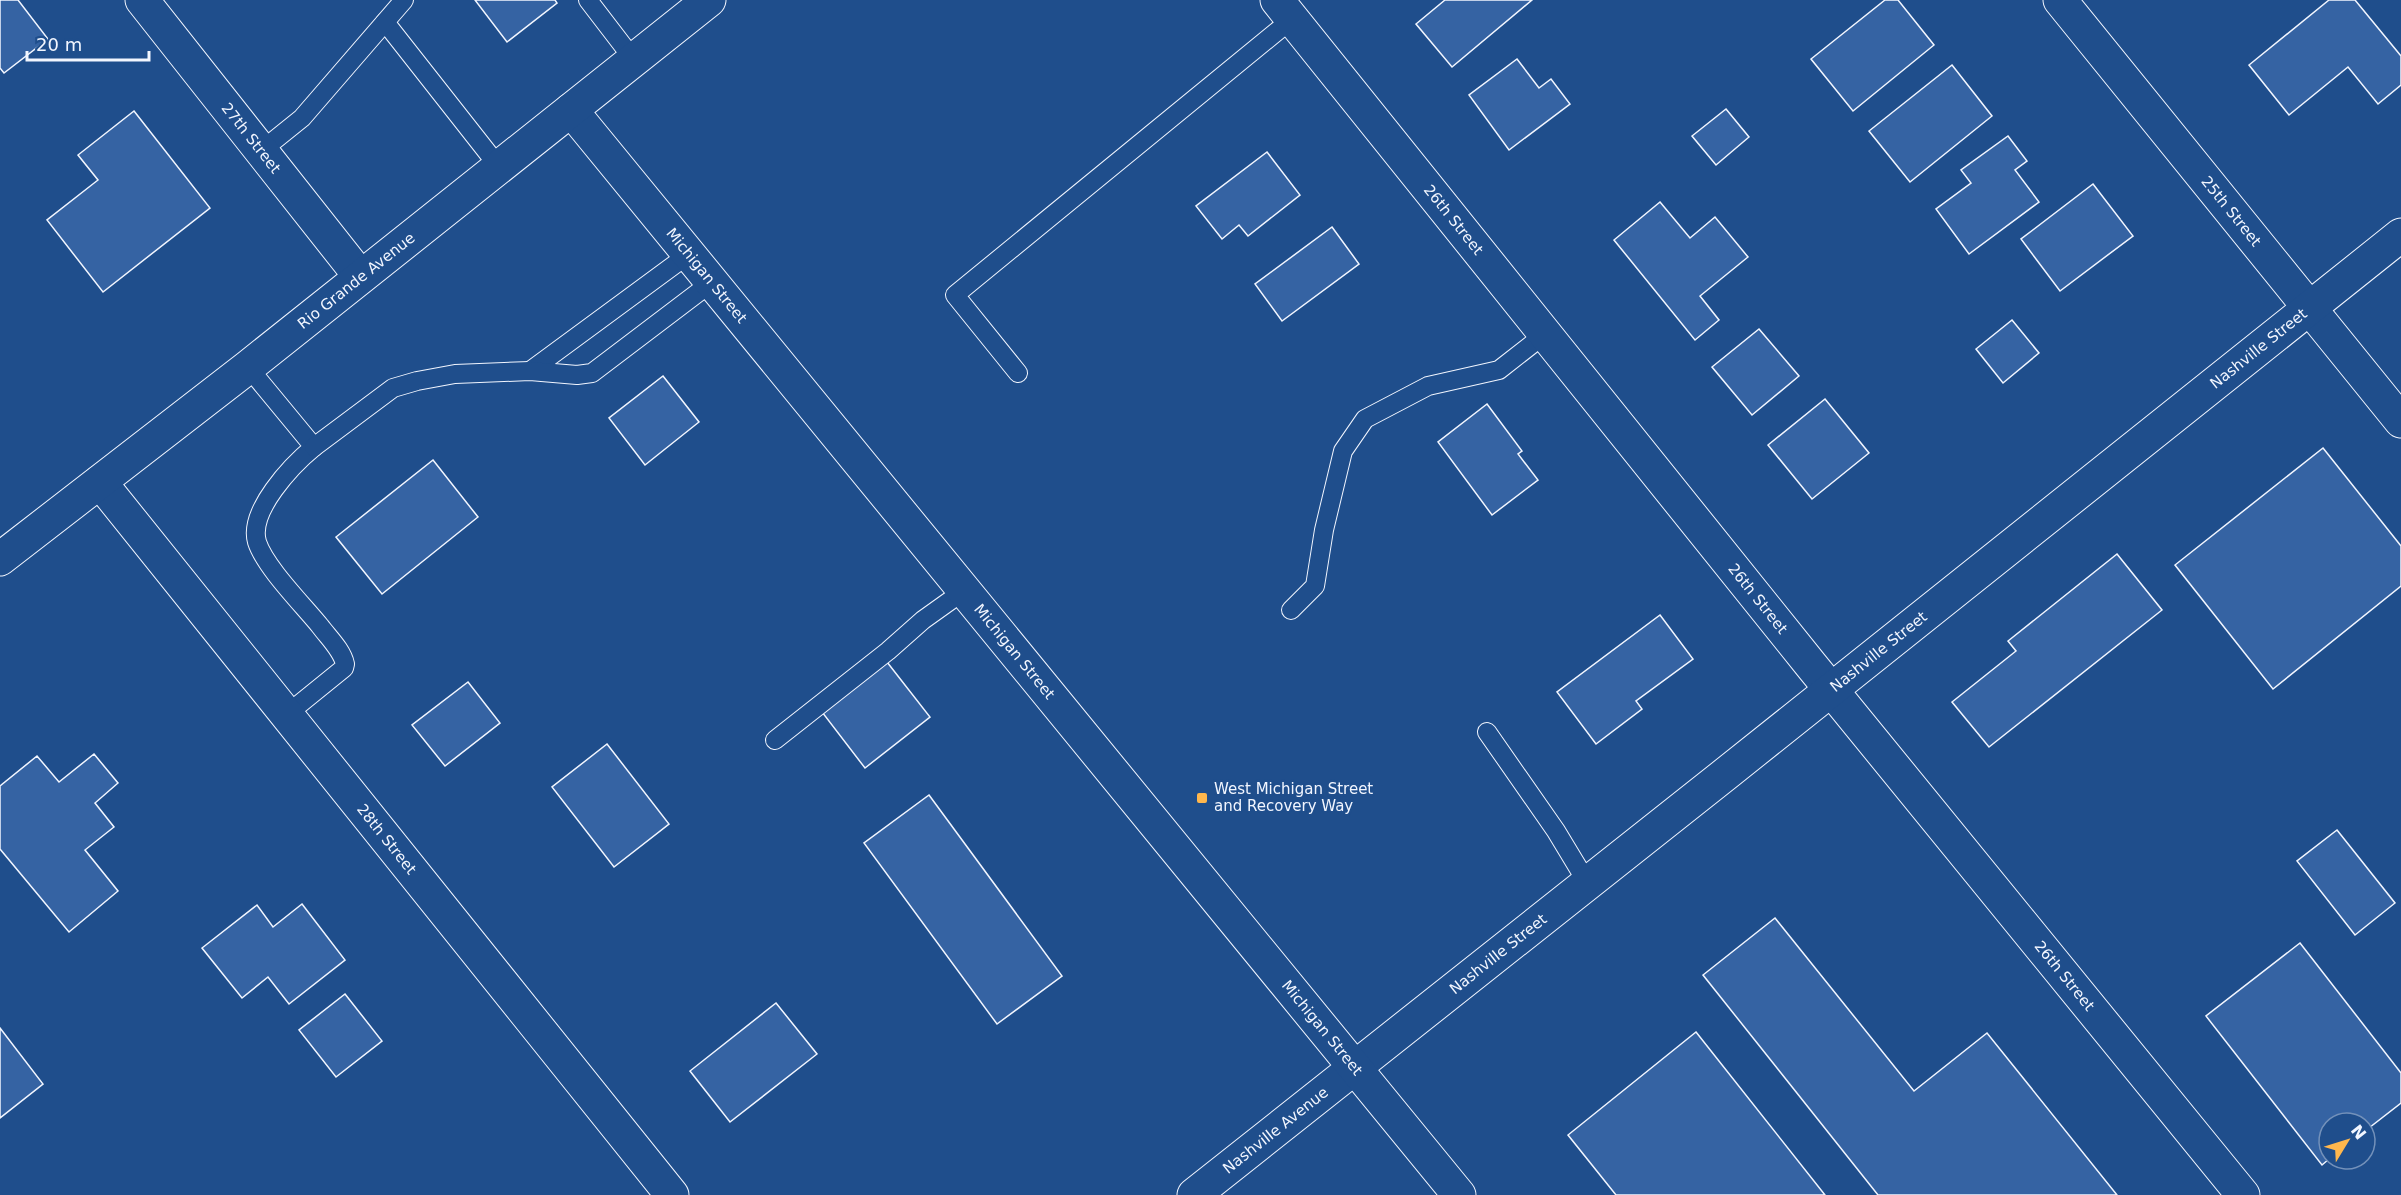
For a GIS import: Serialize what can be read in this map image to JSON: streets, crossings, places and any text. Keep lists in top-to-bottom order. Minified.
{"streets":{"street":["27th Street","25th Street","26th Street","Michigan Street","Rio Grande Avenue","Nashville Street","28th Street","Nashville Avenue"]},"crossings":[["27th Street","Rio Grande Avenue"],["25th Street","Nashville Street"],["26th Street","Nashville Street"],["Michigan Street","Rio Grande Avenue"],["Michigan Street","Nashville Street"],["Michigan Street","Nashville Avenue"],["Rio Grande Avenue","28th Street"],["Nashville Street","Nashville Avenue"]],"places":{"transit":["West Michigan Street and Recovery Way"]},"scale_bar":"20 m","north":"top right"}
